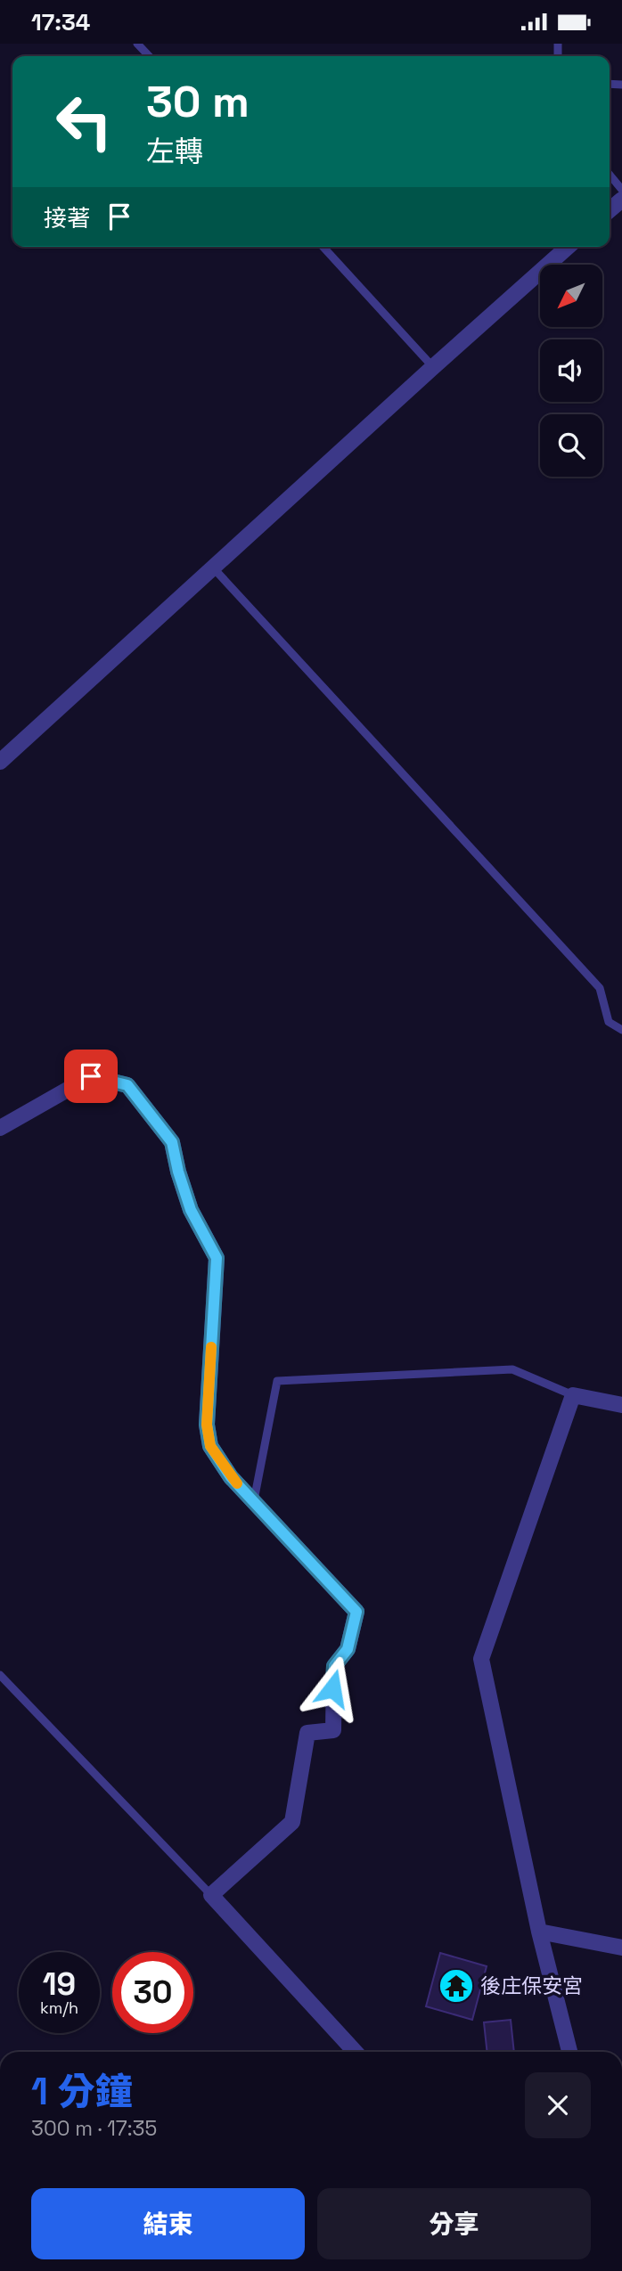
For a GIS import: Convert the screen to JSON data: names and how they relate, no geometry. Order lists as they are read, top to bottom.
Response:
{
  "places": {
    "temple": ["後庄保安宮"]
  },
  "north": "bottom left",
  "page": {
    "status": "17:34",
    "turn": ["30 m", "左轉"],
    "then": "接著",
    "speed": "19 km/h",
    "limit": "30",
    "heading": ["1 分鐘", "300 m · 17:35"],
    "buttons": ["結束", "分享"]
  }
}
